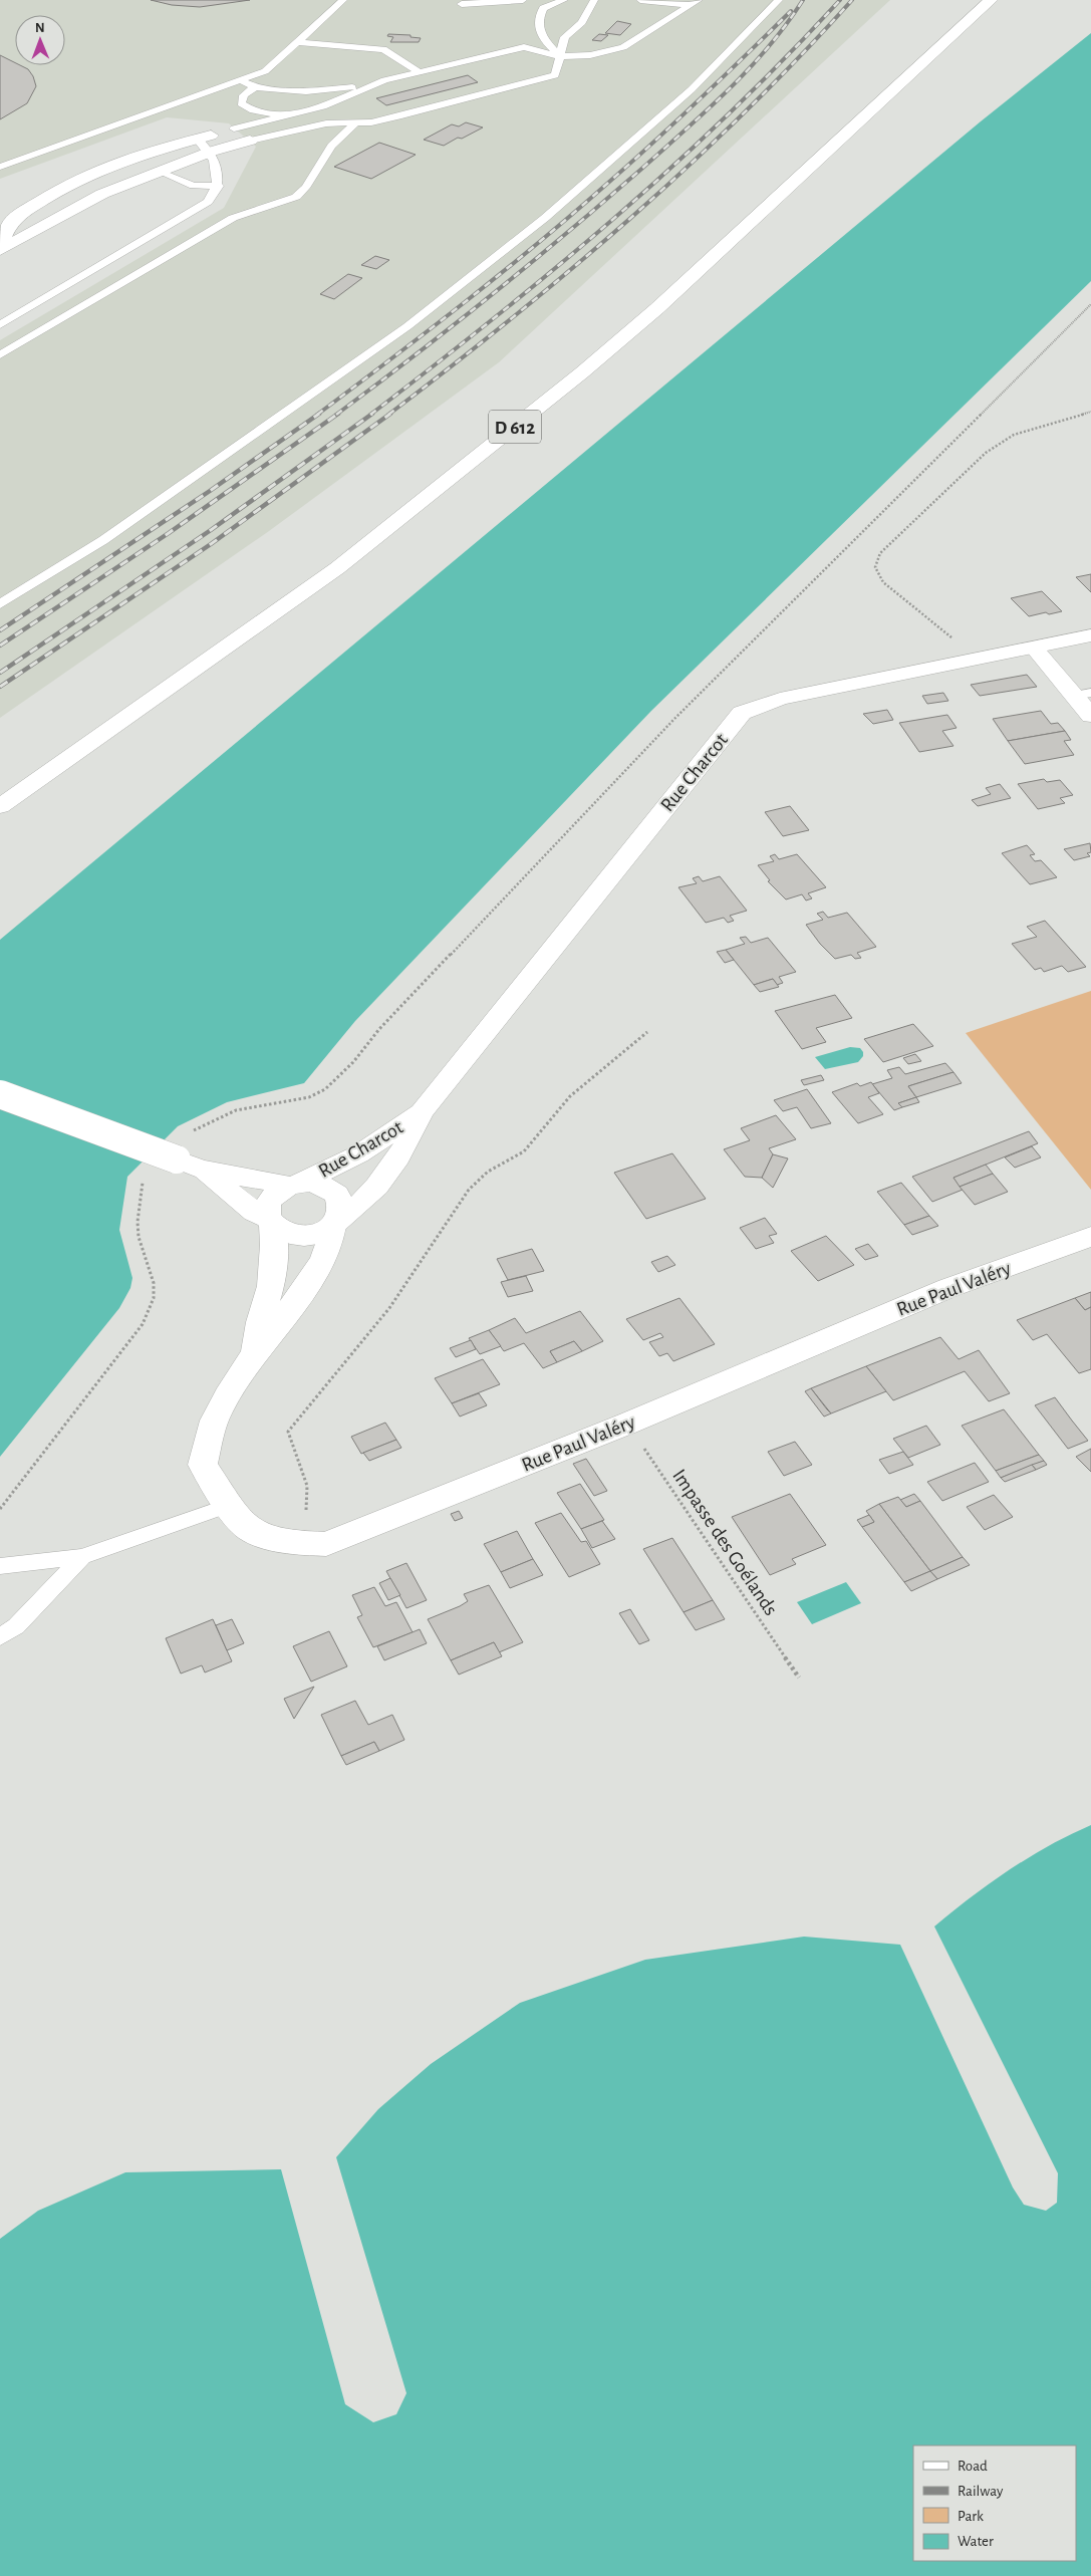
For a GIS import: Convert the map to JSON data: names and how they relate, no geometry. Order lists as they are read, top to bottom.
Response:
{
  "streets": {
    "street": ["D 612", "Rue Charcot", "Rue Paul Valéry"],
    "path": ["Impasse des Goélands"]
  },
  "crossings": [
    ["Rue Charcot", "Rue Paul Valéry"],
    ["Rue Paul Valéry", "Impasse des Goélands"]
  ],
  "legend": [
    "Road",
    "Railway",
    "Park",
    "Water"
  ],
  "north": "top"
}
